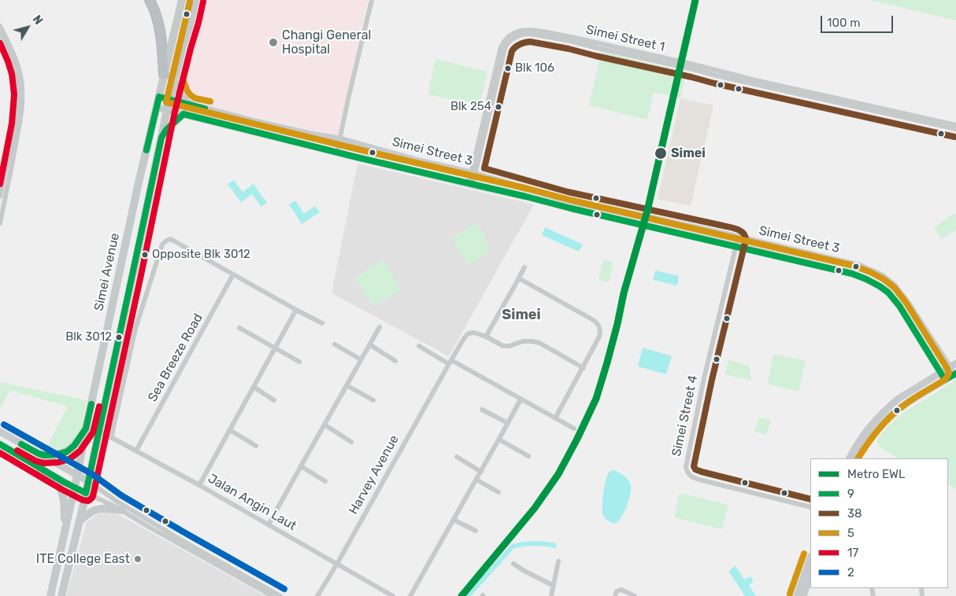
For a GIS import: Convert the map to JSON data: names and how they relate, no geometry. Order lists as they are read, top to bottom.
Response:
{
  "streets": {
    "main road": ["Simei Street 3", "Simei Avenue"],
    "street": [
      "Simei Street 1",
      "Sea Breeze Road",
      "Simei Street 4",
      "Harvey Avenue",
      "Jalan Angin Laut"
    ]
  },
  "crossings": [
    ["Simei Street 1", "Simei Street 3"],
    ["Simei Street 3", "Simei Avenue"],
    ["Simei Street 3", "Simei Street 4"],
    ["Simei Avenue", "Jalan Angin Laut"],
    ["Sea Breeze Road", "Jalan Angin Laut"],
    ["Harvey Avenue", "Jalan Angin Laut"]
  ],
  "districts": ["Simei"],
  "places": [
    "Changi General Hospital",
    "Blk 106",
    "Blk 254",
    "Simei",
    "Opposite Blk 3012",
    "Blk 3012",
    "ITE College East"
  ],
  "lines": [
    "metro line EWL",
    "transit line 5",
    "transit line 17",
    "transit line 38",
    "transit line 9",
    "transit line 2"
  ],
  "legend": [
    "Metro EWL",
    "9",
    "38",
    "5",
    "17",
    "2"
  ],
  "scale_bar": "100 m",
  "north": "top right"
}
